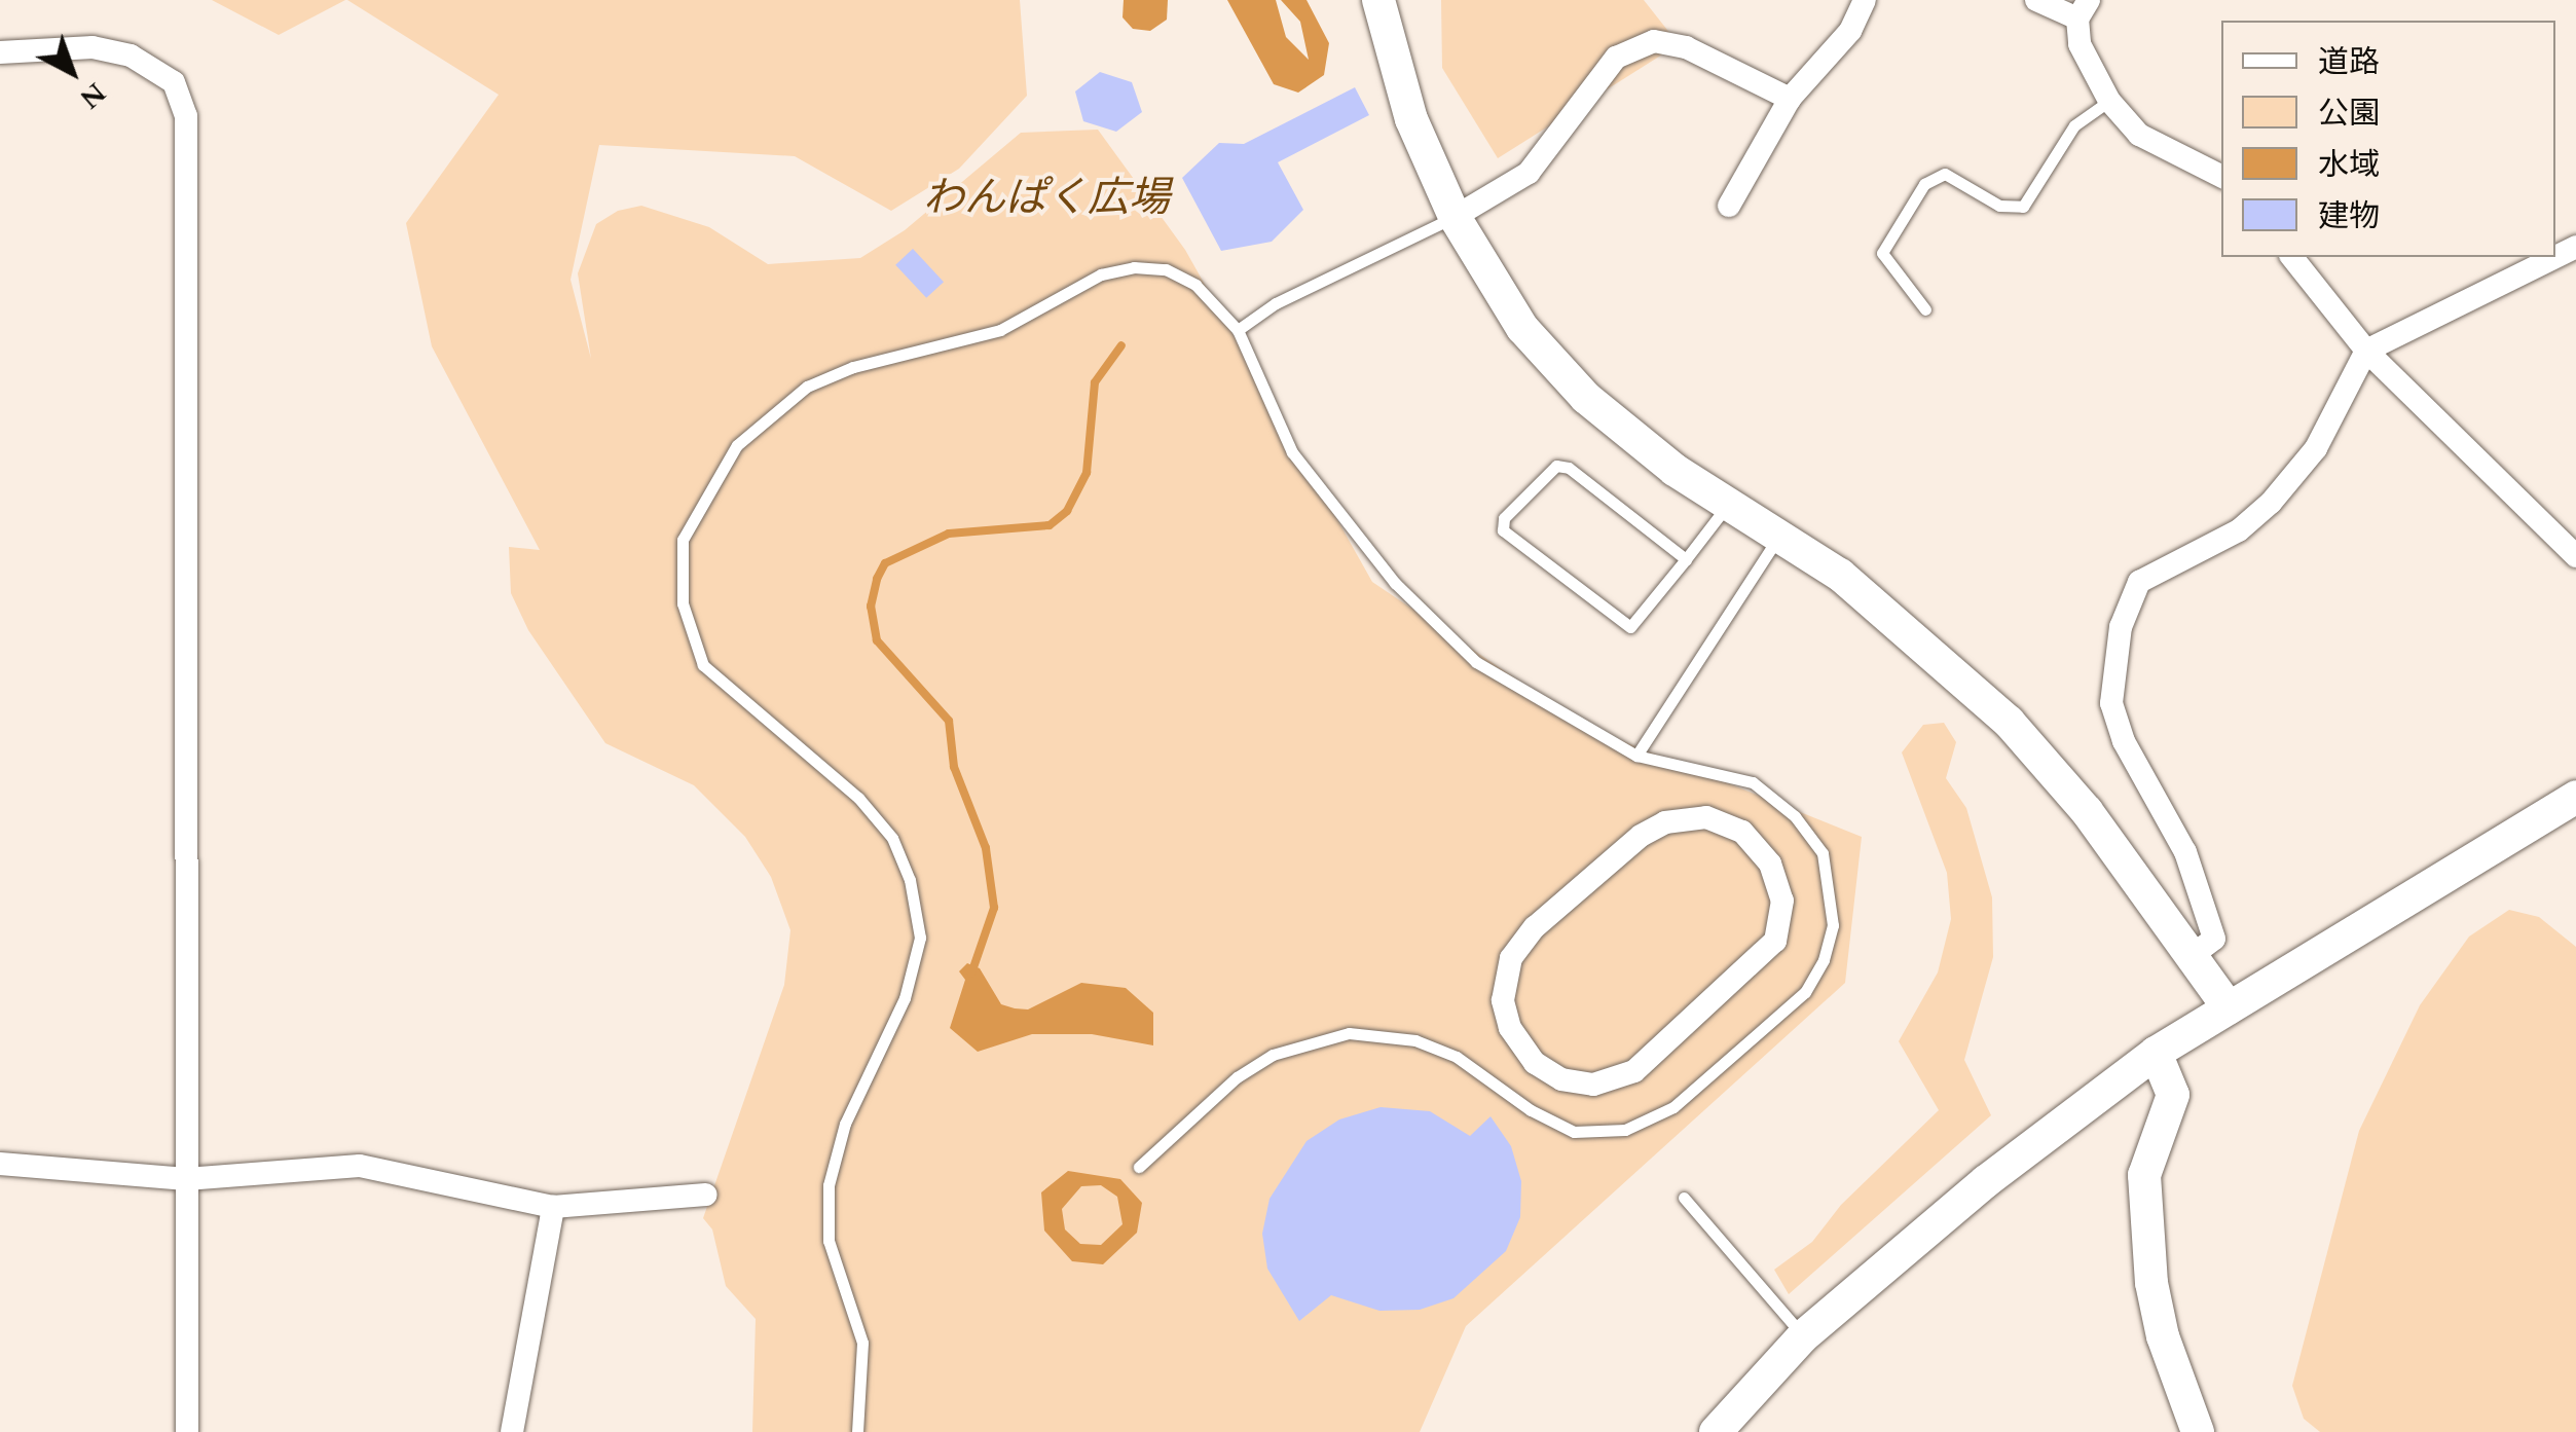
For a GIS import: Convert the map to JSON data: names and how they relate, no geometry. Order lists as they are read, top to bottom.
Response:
{
  "parks": ["わんぱく広場"],
  "legend": [
    "道路",
    "公園",
    "水域",
    "建物"
  ],
  "north": "bottom right"
}
